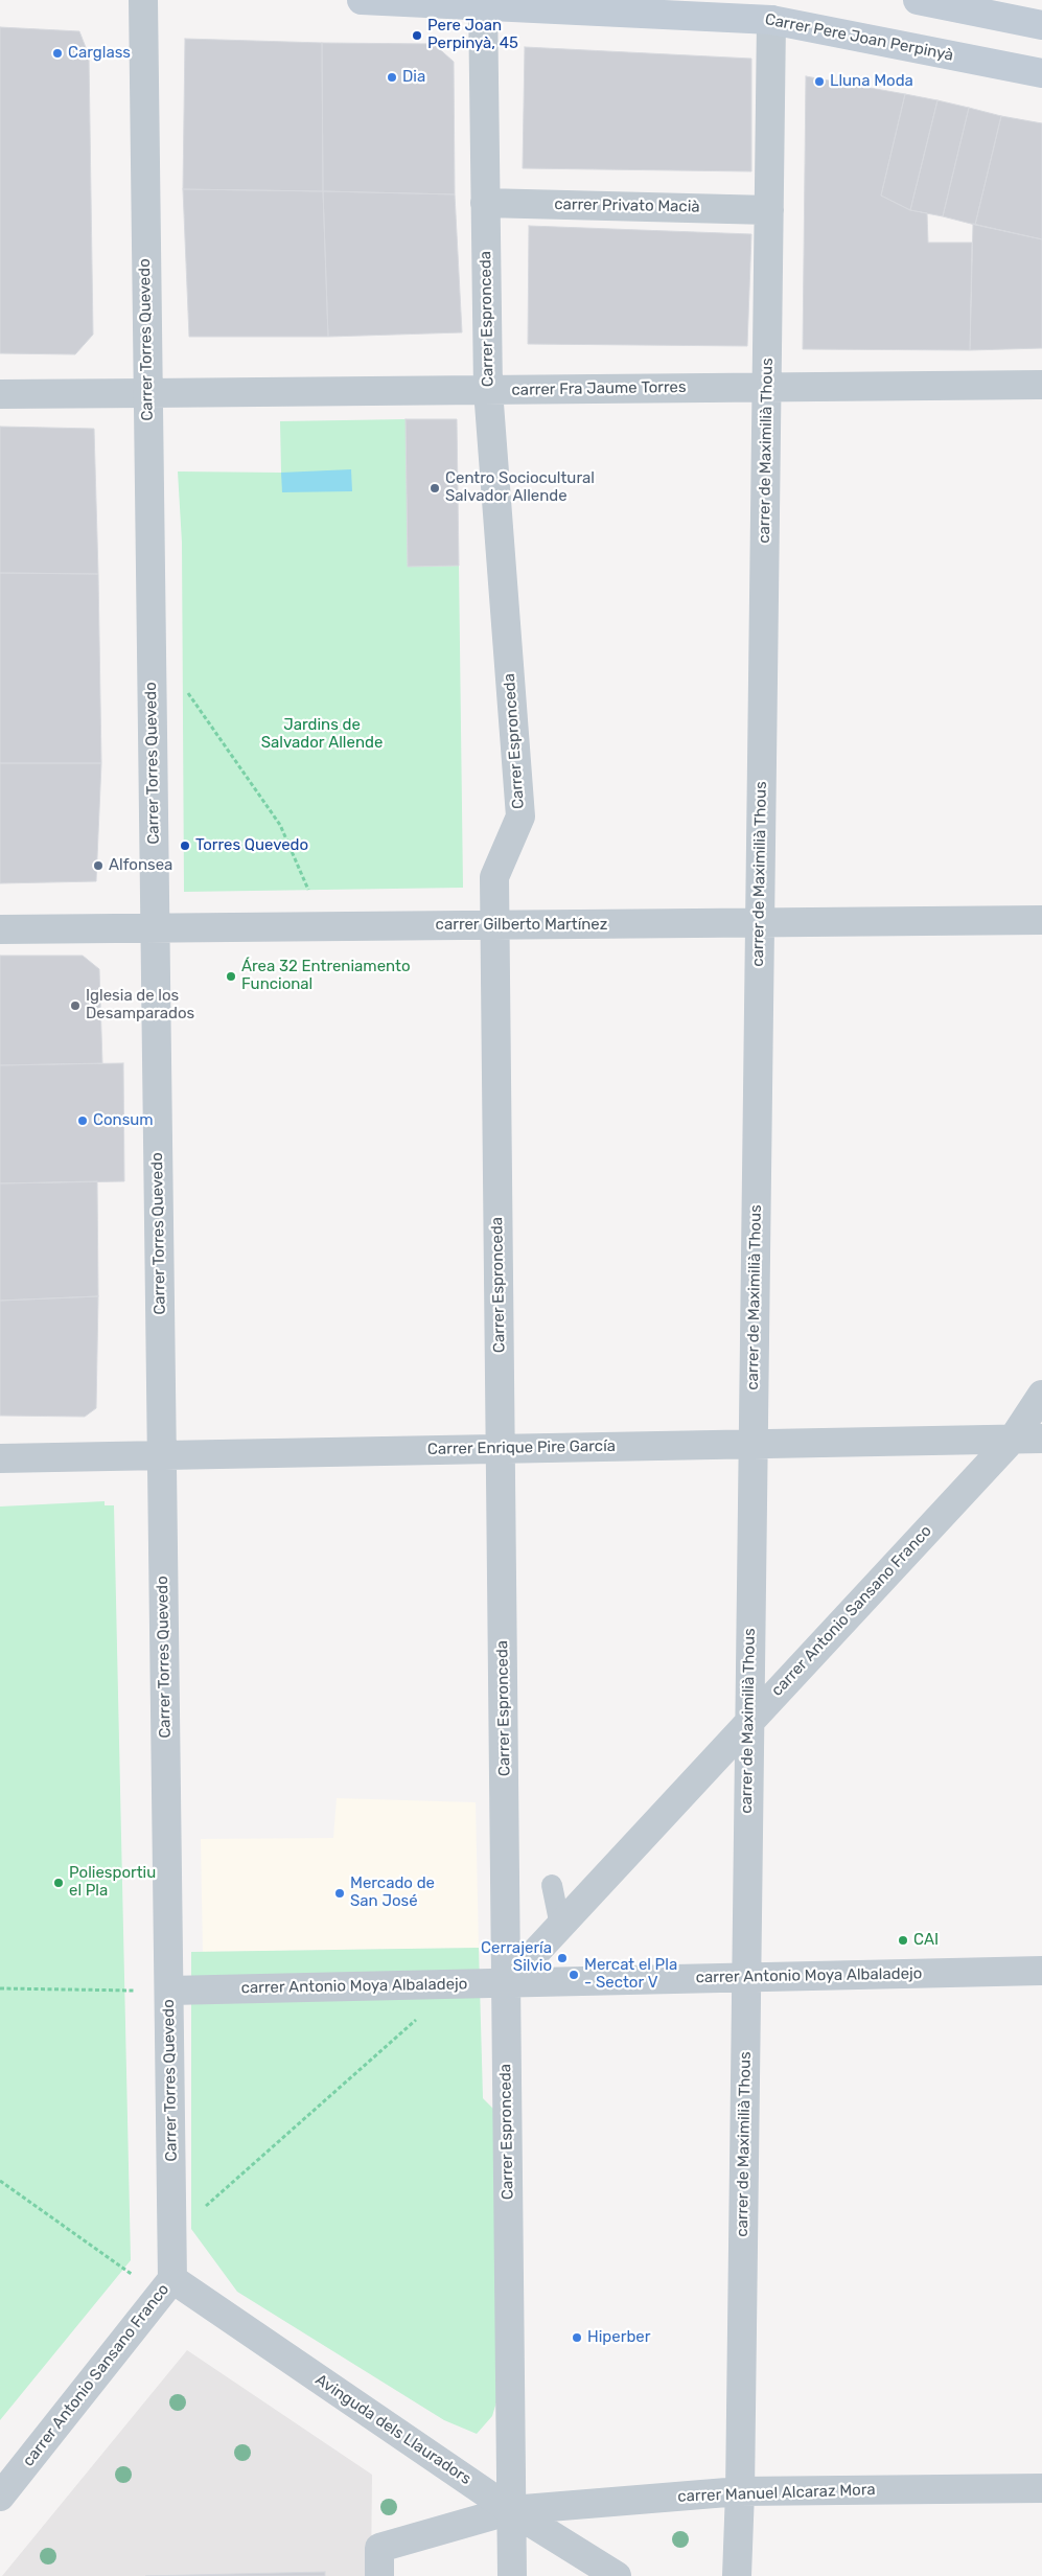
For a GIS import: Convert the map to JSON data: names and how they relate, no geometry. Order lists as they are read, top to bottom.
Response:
{
  "streets": {
    "main road": ["Carrer Pere Joan Perpinyà"],
    "street": [
      "carrer Privato Macià",
      "Carrer Espronceda",
      "Carrer Torres Quevedo",
      "carrer Fra Jaume Torres",
      "carrer de Maximilià Thous",
      "carrer Gilberto Martínez",
      "Carrer Enrique Pire García",
      "carrer Antonio Sansano Franco",
      "carrer Antonio Moya Albaladejo",
      "Avinguda dels Llauradors",
      "carrer Manuel Alcaraz Mora"
    ]
  },
  "crossings": [
    ["Carrer Pere Joan Perpinyà", "Carrer Espronceda"],
    ["Carrer Pere Joan Perpinyà", "carrer de Maximilià Thous"],
    ["carrer Privato Macià", "Carrer Espronceda"],
    ["carrer Privato Macià", "carrer de Maximilià Thous"],
    ["Carrer Espronceda", "carrer Fra Jaume Torres"],
    ["Carrer Espronceda", "carrer Gilberto Martínez"],
    ["Carrer Espronceda", "Carrer Enrique Pire García"],
    ["Carrer Espronceda", "carrer Antonio Sansano Franco"],
    ["Carrer Espronceda", "carrer Antonio Moya Albaladejo"],
    ["Carrer Espronceda", "Avinguda dels Llauradors"],
    ["Carrer Espronceda", "carrer Manuel Alcaraz Mora"],
    ["Carrer Torres Quevedo", "carrer Fra Jaume Torres"],
    ["Carrer Torres Quevedo", "carrer Gilberto Martínez"],
    ["Carrer Torres Quevedo", "Carrer Enrique Pire García"],
    ["Carrer Torres Quevedo", "carrer Antonio Sansano Franco"],
    ["Carrer Torres Quevedo", "carrer Antonio Moya Albaladejo"],
    ["Carrer Torres Quevedo", "Avinguda dels Llauradors"],
    ["carrer Fra Jaume Torres", "carrer de Maximilià Thous"],
    ["carrer de Maximilià Thous", "carrer Gilberto Martínez"],
    ["carrer de Maximilià Thous", "Carrer Enrique Pire García"],
    ["carrer de Maximilià Thous", "carrer Antonio Sansano Franco"],
    ["carrer de Maximilià Thous", "carrer Antonio Moya Albaladejo"],
    ["carrer de Maximilià Thous", "carrer Manuel Alcaraz Mora"],
    ["Carrer Enrique Pire García", "carrer Antonio Sansano Franco"],
    ["carrer Antonio Sansano Franco", "carrer Antonio Moya Albaladejo"],
    ["carrer Antonio Sansano Franco", "Avinguda dels Llauradors"],
    ["Avinguda dels Llauradors", "carrer Manuel Alcaraz Mora"]
  ],
  "parks": ["Jardins de Salvador Allende"],
  "places": [
    "Pere Joan Perpinyà, 45",
    "Carglass",
    "Dia",
    "Lluna Moda",
    "Centro Sociocultural Salvador Allende",
    "Torres Quevedo",
    "Alfonsea",
    "Área 32 Entreniamento Funcional",
    "Iglesia de los Desamparados",
    "Consum",
    "Poliesportiu el Pla",
    "Mercado de San José",
    "CAI",
    "Cerrajería Silvio",
    "Mercat el Pla - Sector V",
    "Hiperber"
  ]
}
